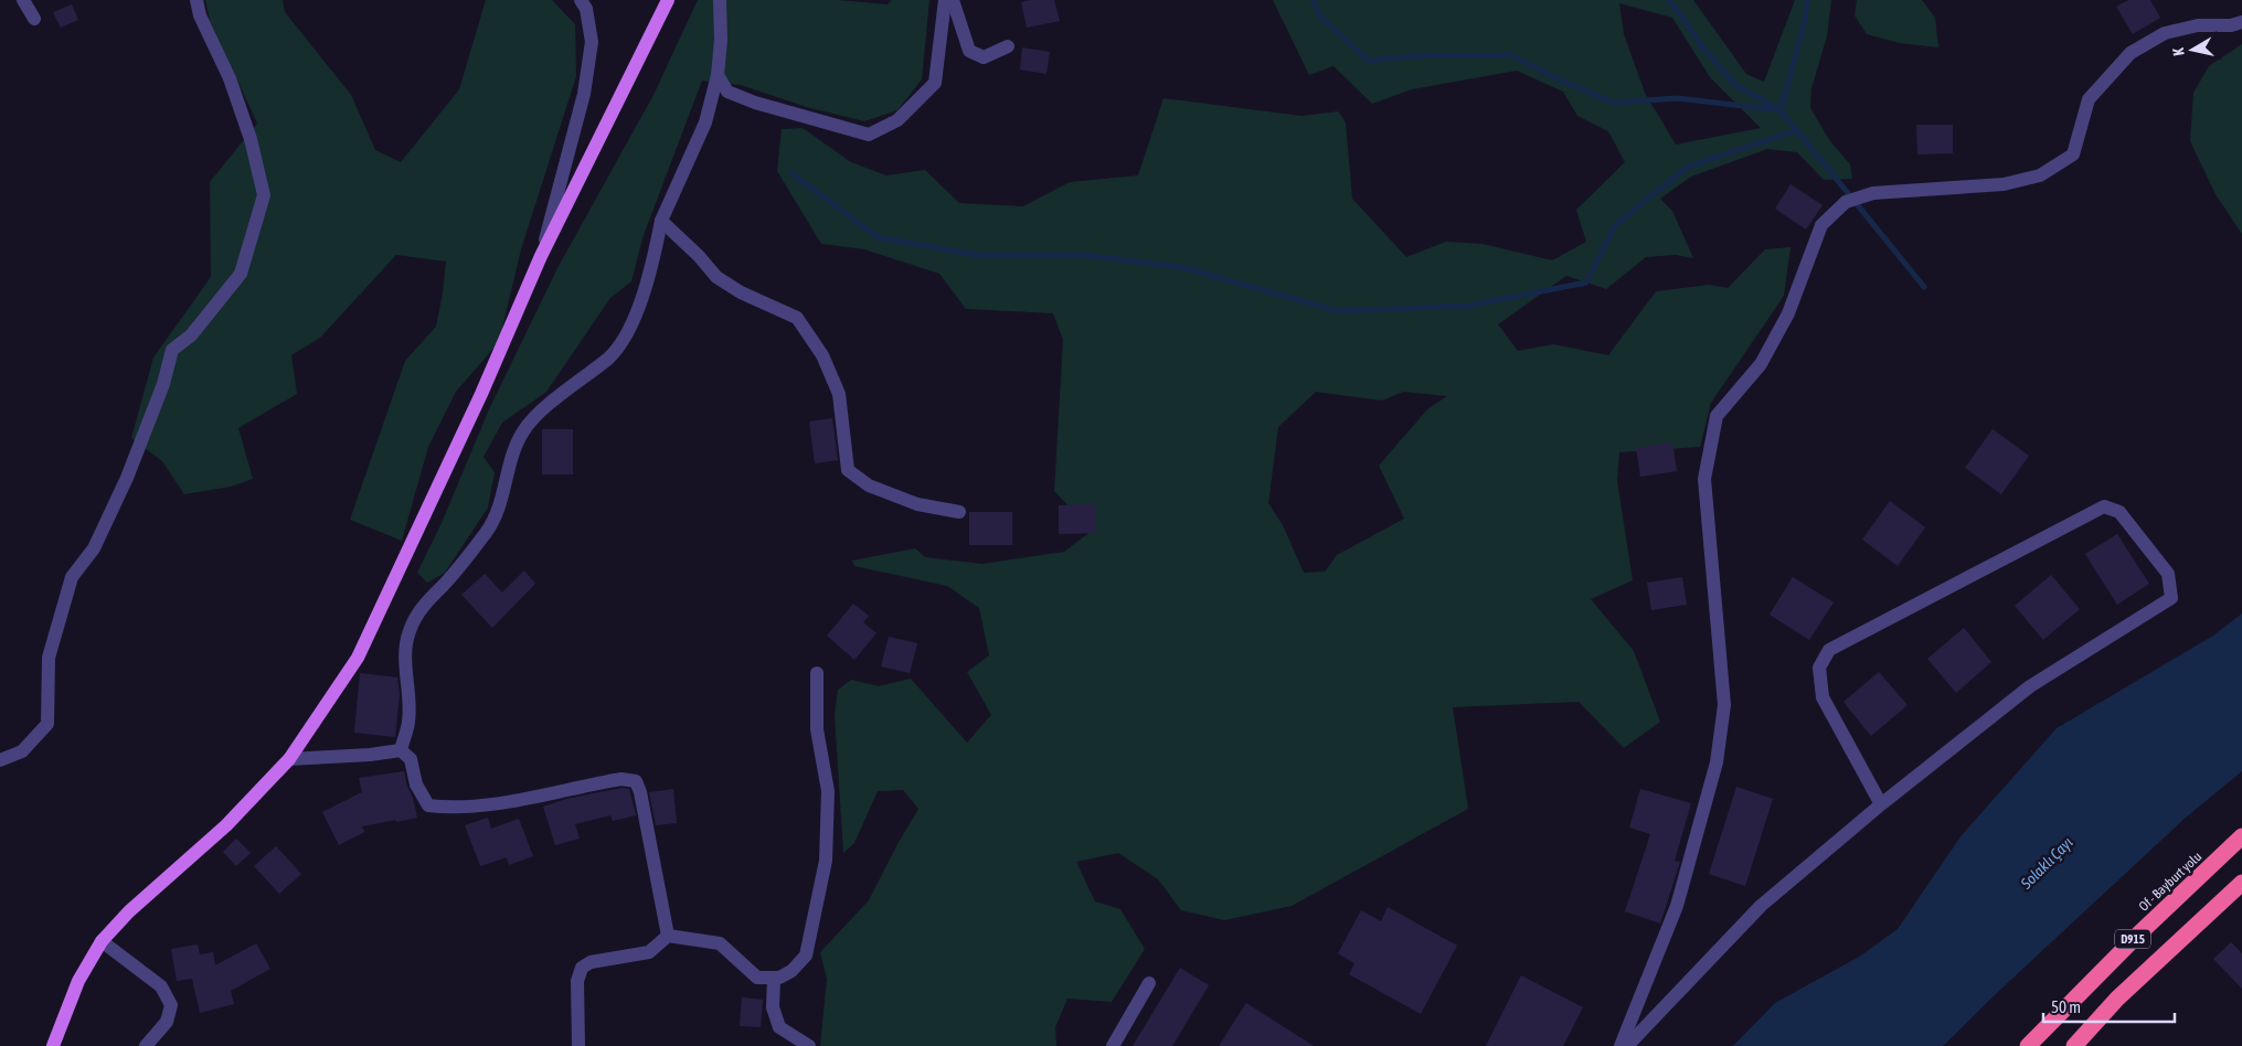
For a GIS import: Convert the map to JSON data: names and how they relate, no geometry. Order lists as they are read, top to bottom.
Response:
{
  "streets": {
    "highway": ["Of - Bayburt yolu", "D915"]
  },
  "water": ["Solaklı Çayı"],
  "scale_bar": "50 m",
  "north": "left"
}
